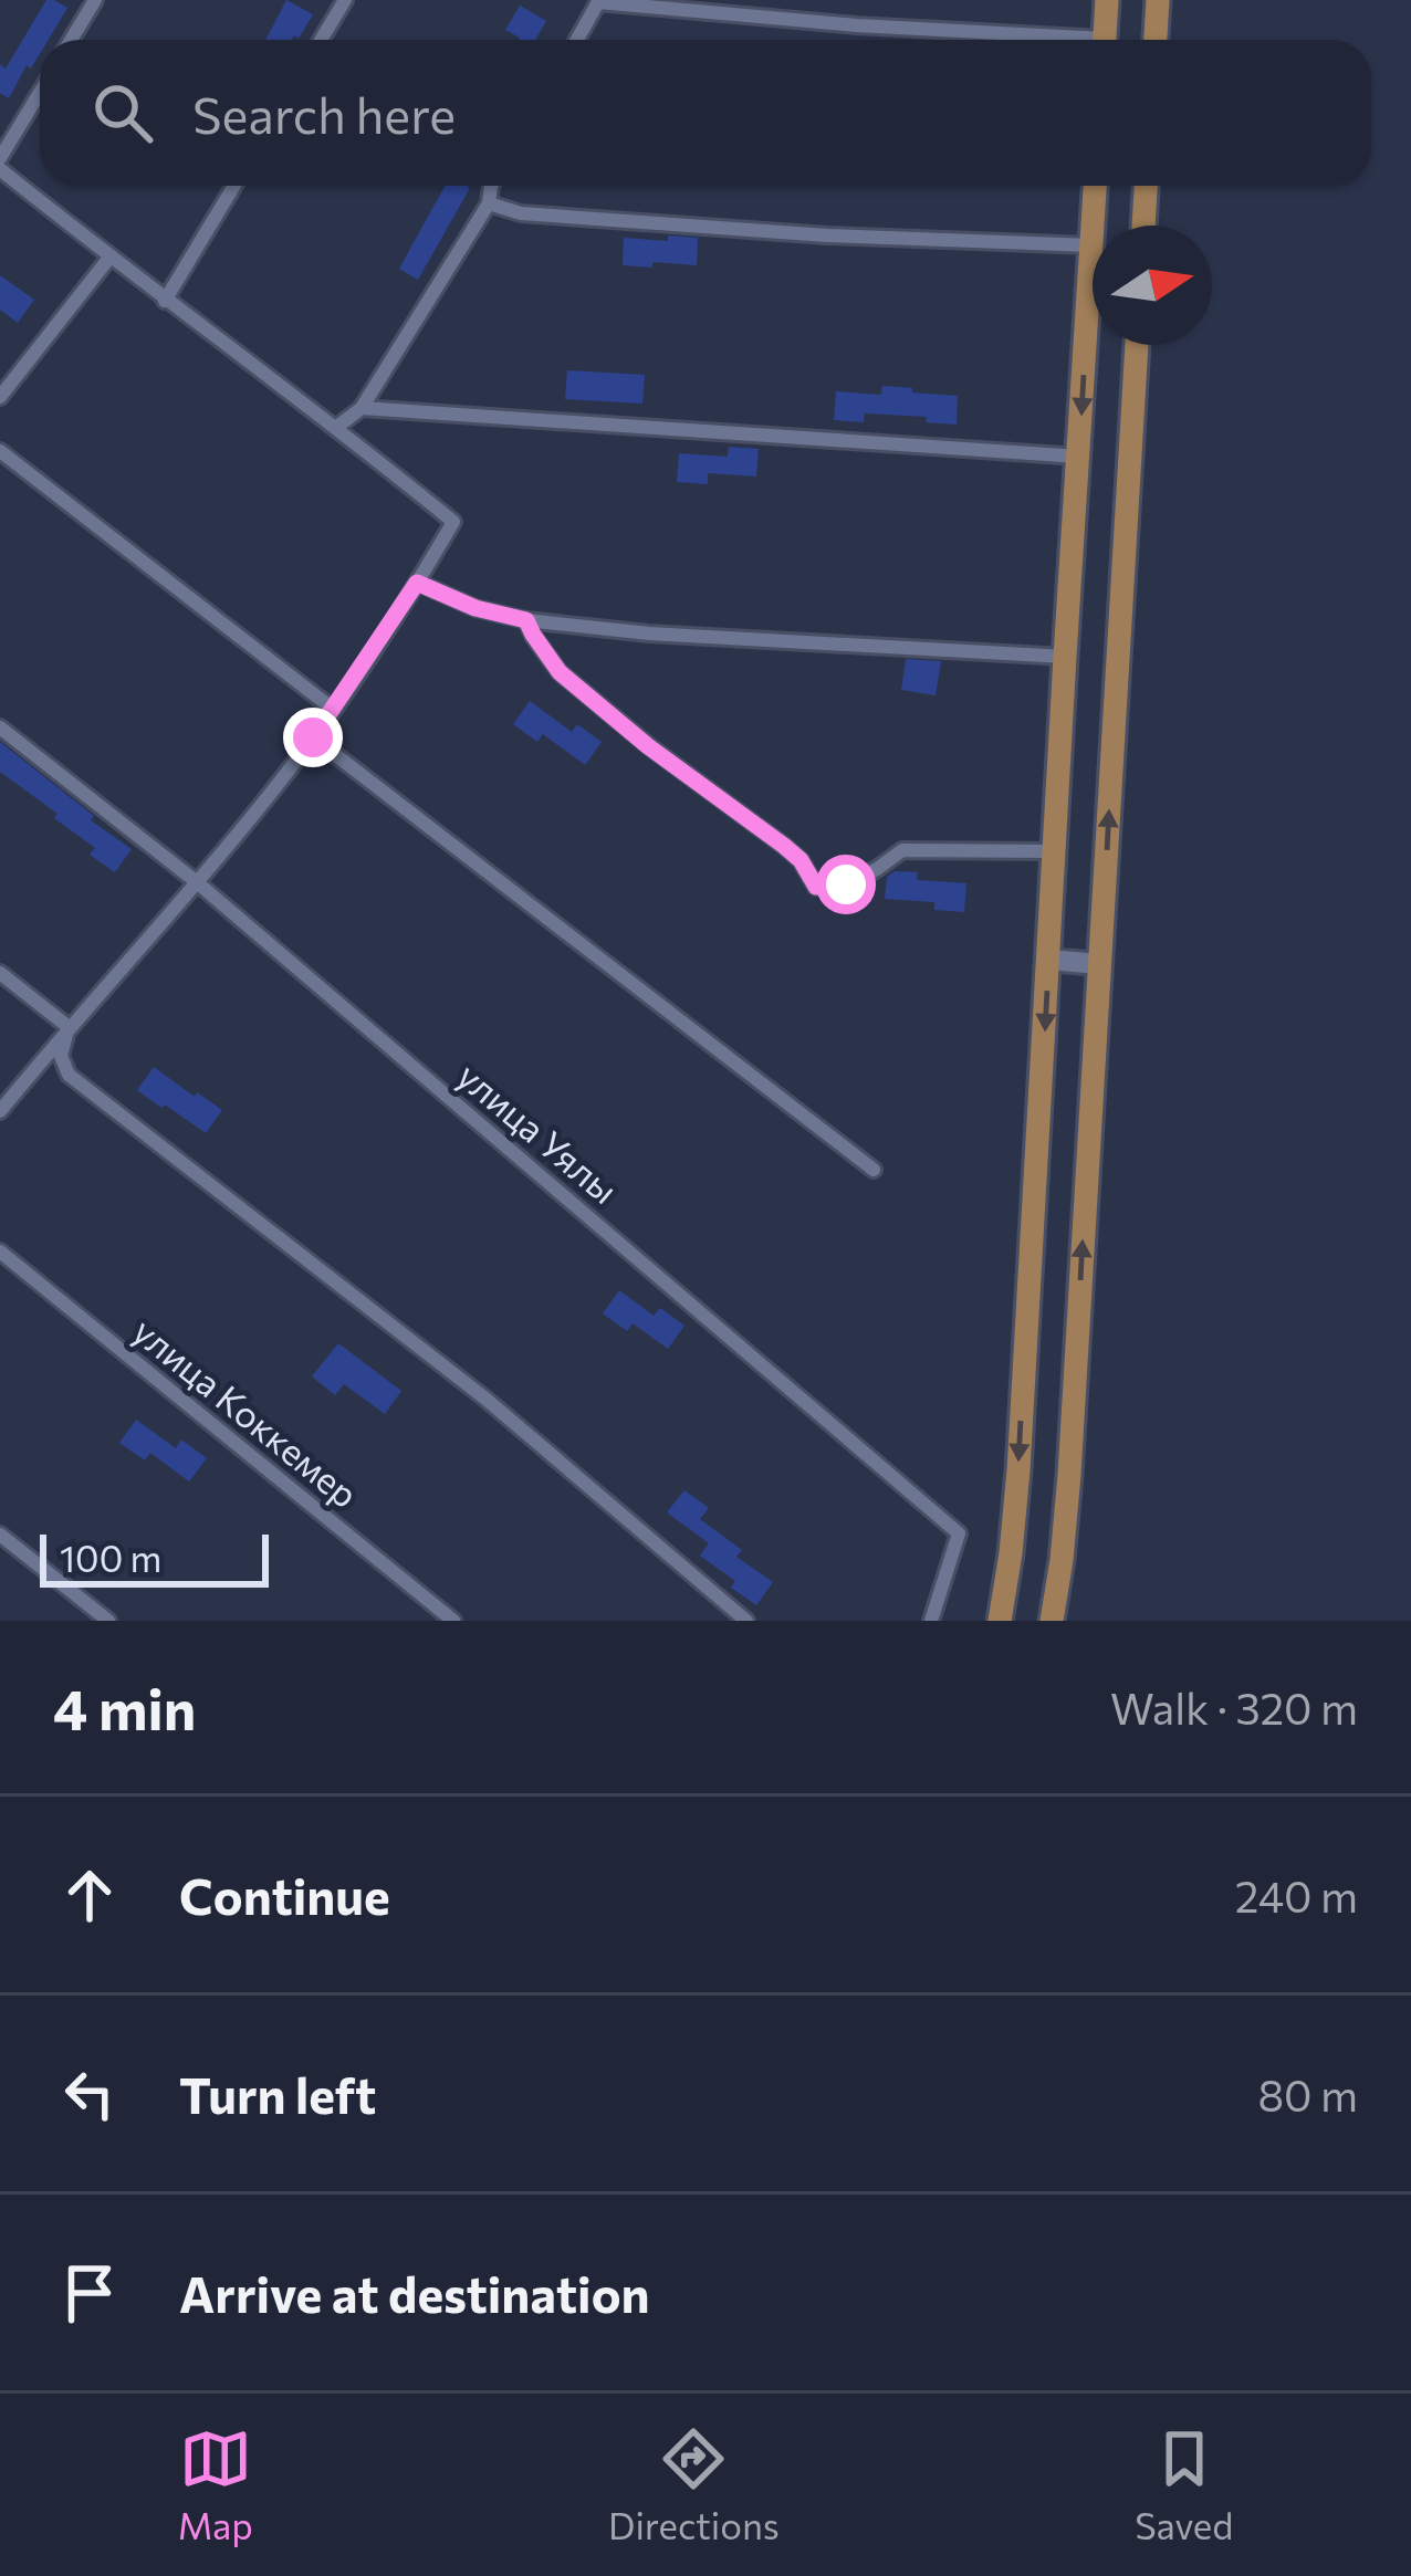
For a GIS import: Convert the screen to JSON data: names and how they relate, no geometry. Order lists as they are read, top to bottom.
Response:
{
  "streets": {
    "street": ["улица Уялы", "улица Коккемер"]
  },
  "scale_bar": "100 m",
  "north": "right",
  "page": {
    "search": "Search here",
    "scale": "100 m",
    "heading": ["4 min", "Walk · 320 m"],
    "list": [
      ["Continue", "240 m"],
      ["Turn left", "80 m"],
      "Arrive at destination"
    ],
    "nav": ["Map", "Directions", "Saved"]
  }
}
